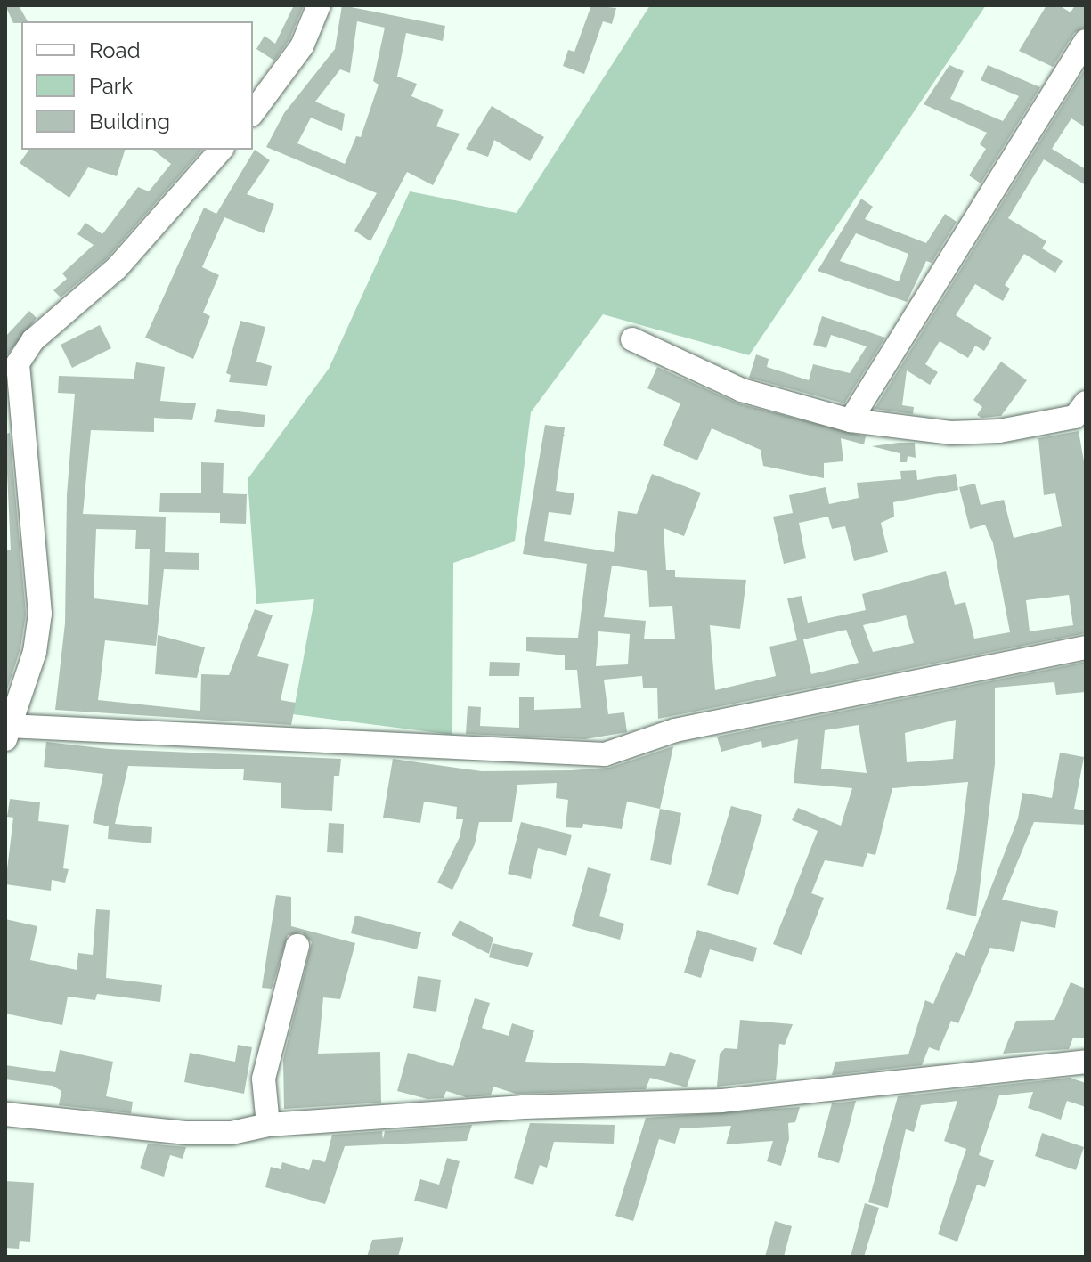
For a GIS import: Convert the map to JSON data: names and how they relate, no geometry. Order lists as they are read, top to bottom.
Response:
{
  "legend": ["Road", "Park", "Building"]
}
